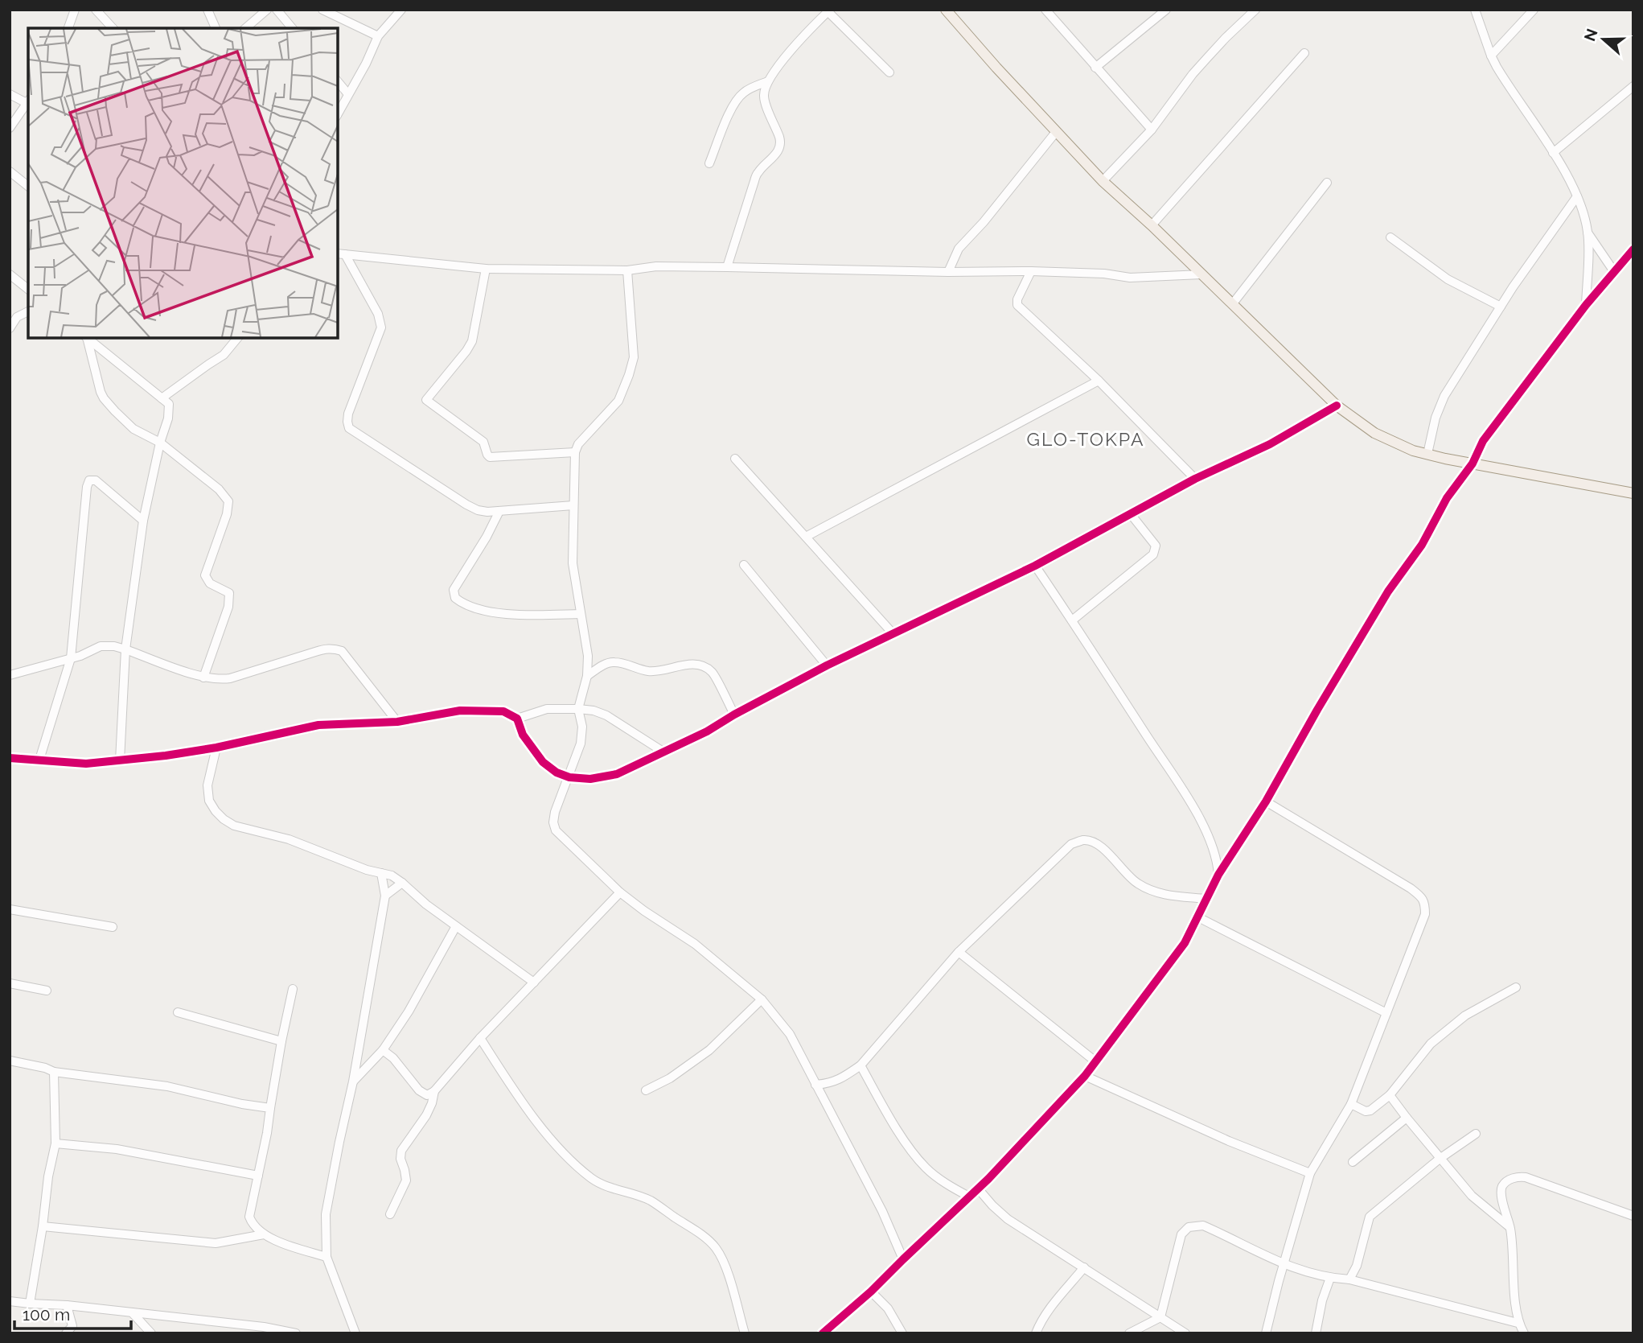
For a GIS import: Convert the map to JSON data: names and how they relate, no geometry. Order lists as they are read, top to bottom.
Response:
{
  "districts": ["GLO-TOKPA"],
  "scale_bar": "100 m",
  "north": "left"
}
